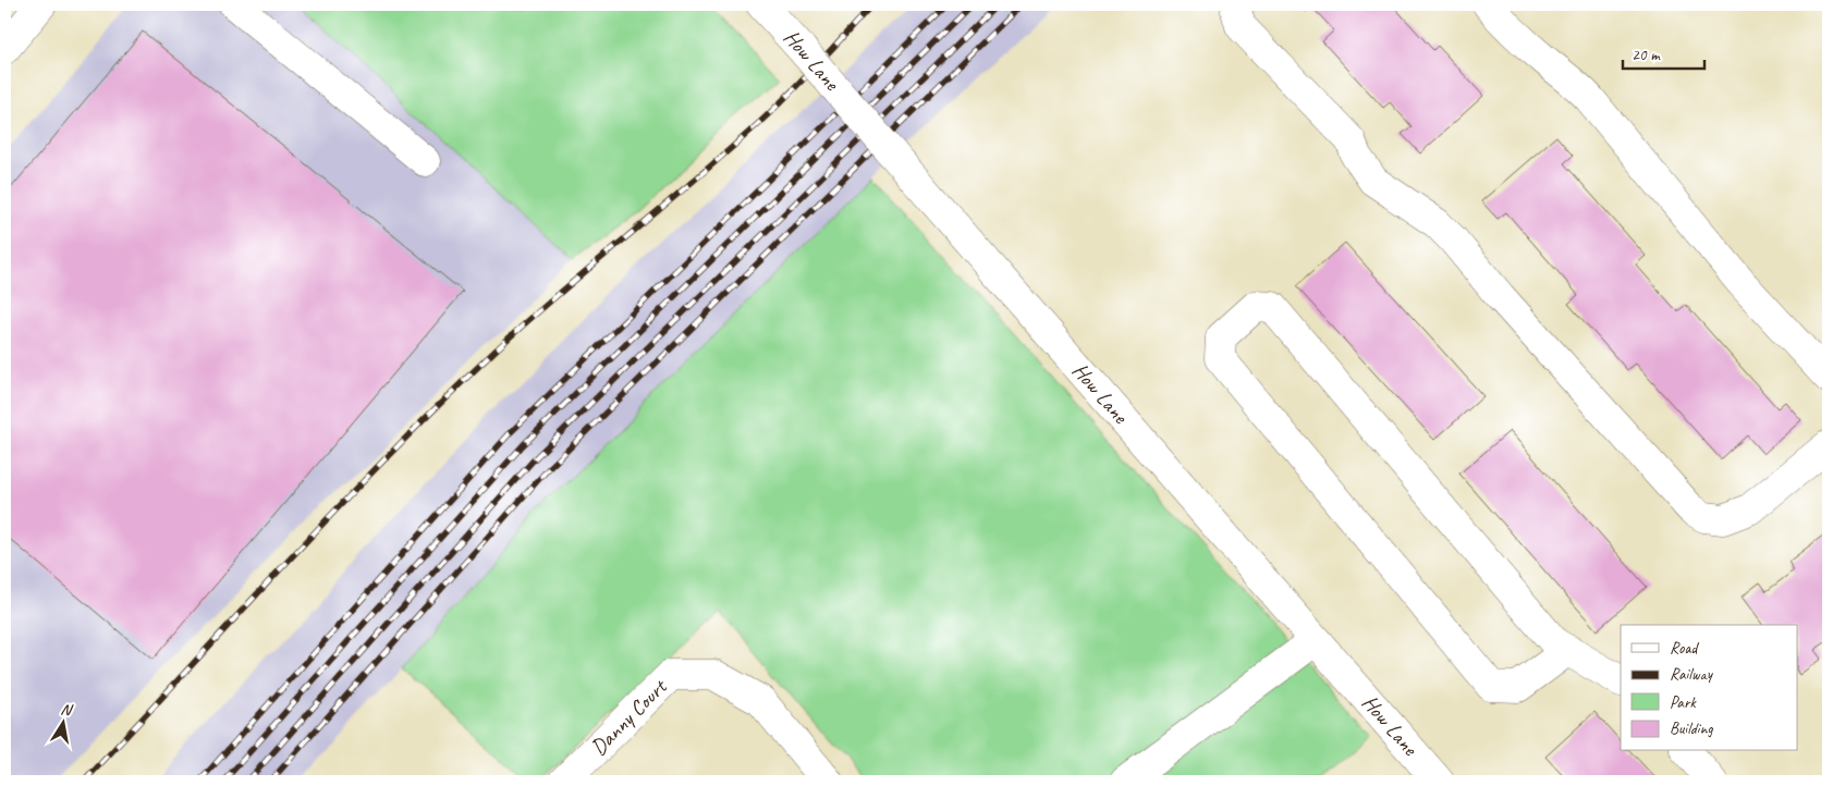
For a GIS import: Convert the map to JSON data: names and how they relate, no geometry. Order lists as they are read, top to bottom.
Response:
{
  "streets": {
    "street": ["How Lane", "Danny Court"]
  },
  "legend": [
    "Road",
    "Railway",
    "Park",
    "Building"
  ],
  "scale_bar": "20 m",
  "north": "top"
}
